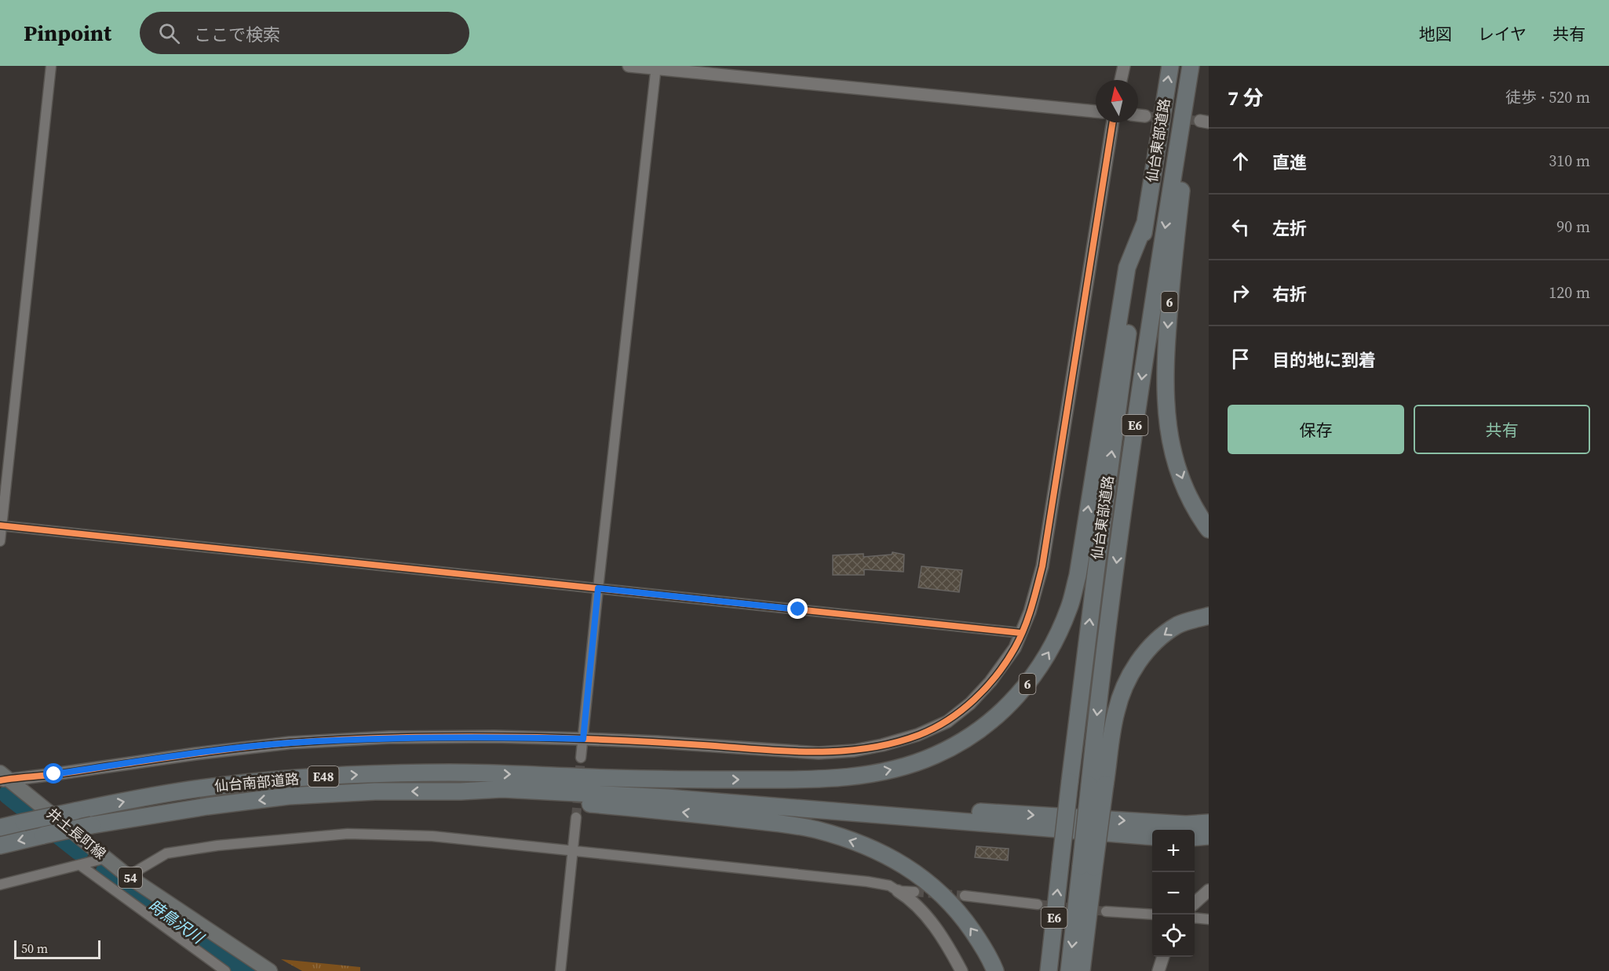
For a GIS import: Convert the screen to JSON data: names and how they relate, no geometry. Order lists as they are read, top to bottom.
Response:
{
  "streets": {
    "highway": [
      "仙台東部道路",
      "6",
      "E6",
      "E48",
      "仙台南部道路"
    ],
    "main road": ["井土長町線", "54"]
  },
  "crossings": [
    ["仙台東部道路", "6"],
    ["6", "仙台南部道路"]
  ],
  "water": ["時鳥沢川"],
  "scale_bar": "50 m",
  "north": "top",
  "page": {
    "header": "Pinpoint",
    "search": "ここで検索",
    "nav": ["地図", "レイヤ", "共有"],
    "heading": ["7 分", "徒歩 · 520 m"],
    "list": [
      ["直進", "310 m"],
      ["左折", "90 m"],
      ["右折", "120 m"],
      "目的地に到着"
    ],
    "buttons": ["保存", "共有"],
    "map_buttons": ["+", "−"],
    "scale": "50 m"
  }
}
